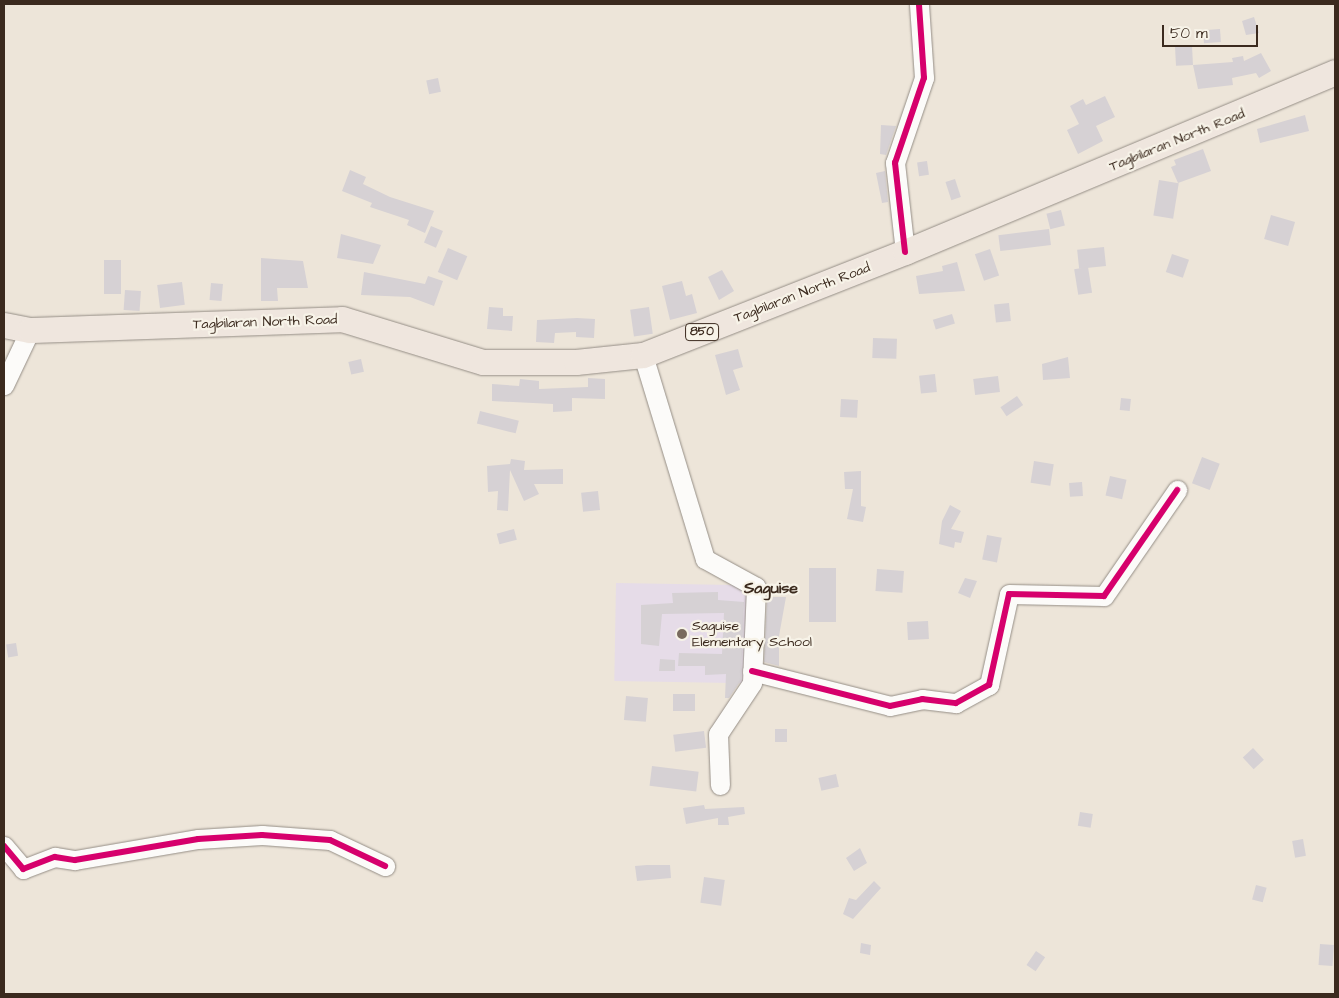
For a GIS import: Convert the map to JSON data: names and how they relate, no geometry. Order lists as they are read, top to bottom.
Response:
{
  "streets": {
    "main road": ["Tagbilaran North Road", "850"]
  },
  "districts": ["Saguise"],
  "places": ["Saguise Elementary School"],
  "scale_bar": "50 m"
}
